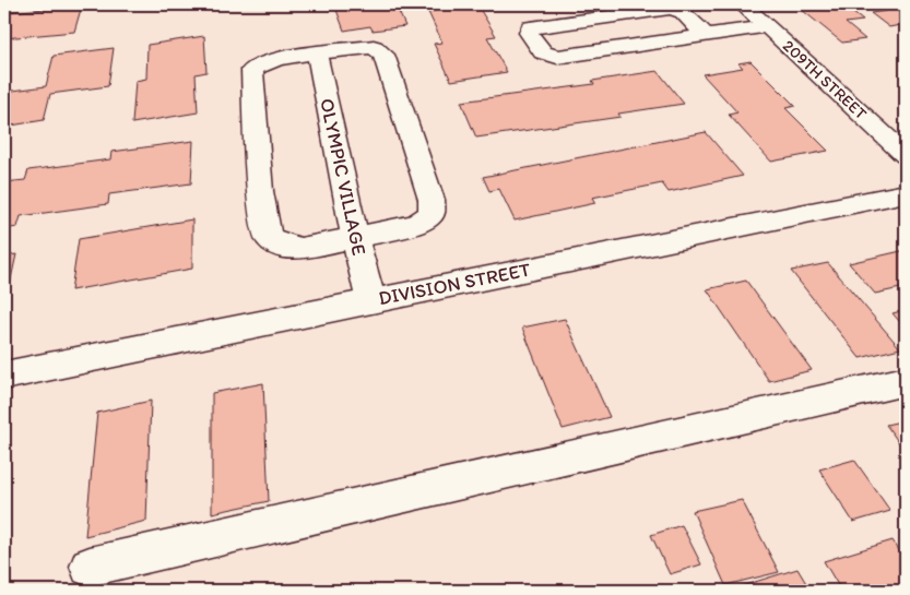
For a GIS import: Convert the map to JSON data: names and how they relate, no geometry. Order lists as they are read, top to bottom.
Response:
{
  "streets": {
    "street": ["209TH STREET", "OLYMPIC VILLAGE", "DIVISION STREET"]
  },
  "crossings": [
    ["OLYMPIC VILLAGE", "DIVISION STREET"]
  ]
}
